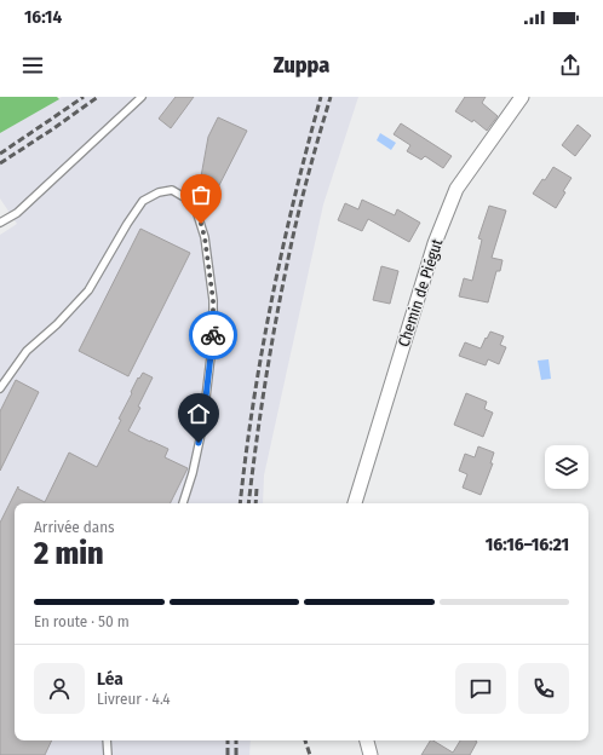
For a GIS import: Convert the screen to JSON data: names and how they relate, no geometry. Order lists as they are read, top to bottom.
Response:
{
  "streets": {
    "street": ["Chemin de Piégut"]
  },
  "page": {
    "status": "16:14",
    "header": "Zuppa",
    "heading": ["2 min", "Arrivée dans", "16:16–16:21"],
    "panel": ["Léa", "Livreur · 4.4"],
    "bar": "En route · 50 m"
  }
}
